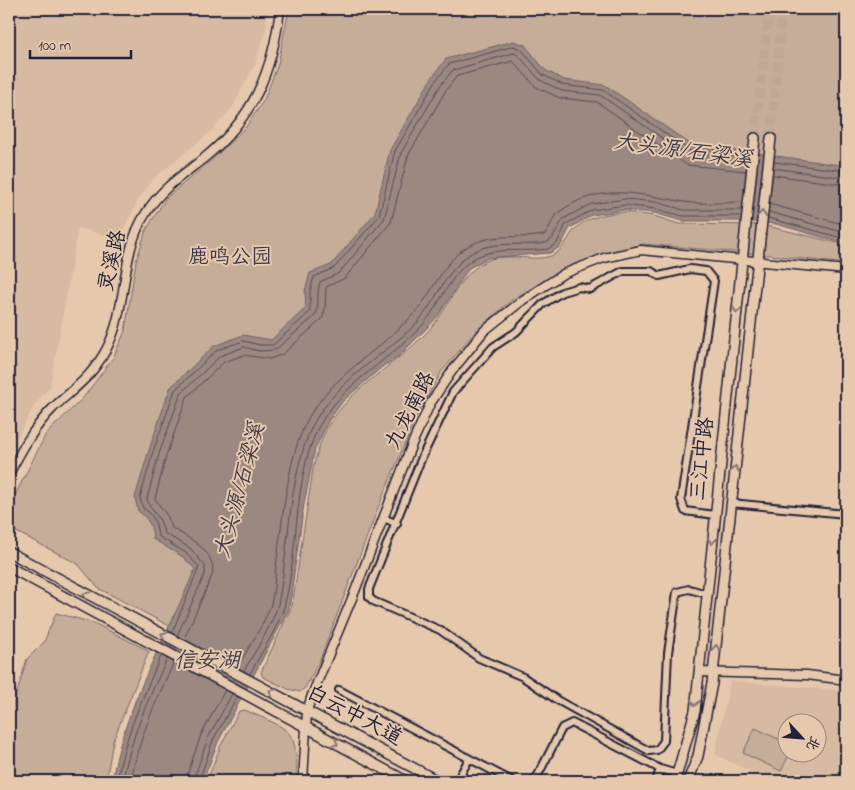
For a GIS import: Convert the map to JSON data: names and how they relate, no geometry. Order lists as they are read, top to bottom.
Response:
{
  "streets": {
    "main road": ["三江中路", "白云中大道"],
    "street": ["灵溪路", "九龙南路"]
  },
  "crossings": [
    ["九龙南路", "三江中路"],
    ["九龙南路", "白云中大道"]
  ],
  "water": ["大头源/石梁溪", "信安湖"],
  "parks": ["鹿鸣公园"],
  "scale_bar": "100 m",
  "north": "bottom right"
}
